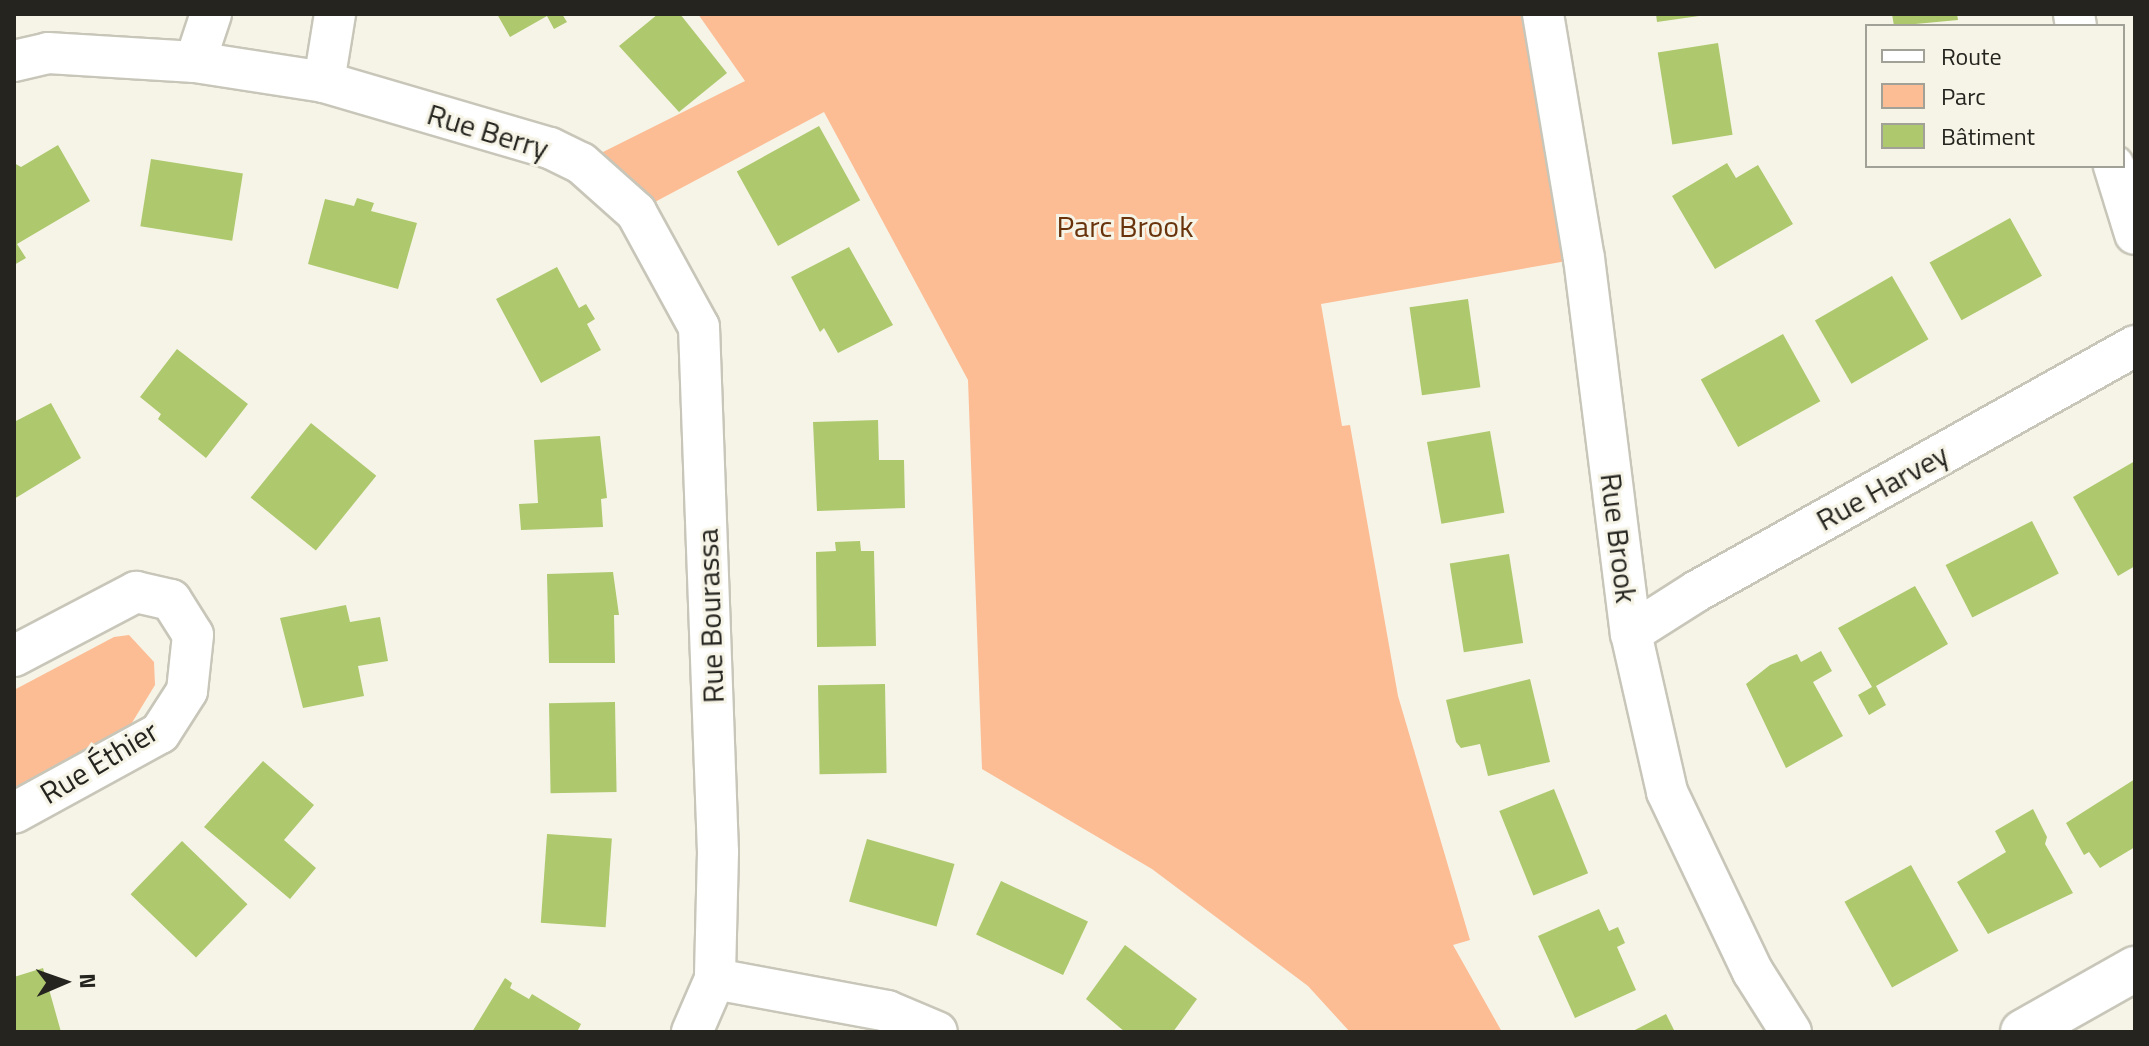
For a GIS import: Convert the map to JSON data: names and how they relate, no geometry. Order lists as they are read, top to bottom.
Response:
{
  "streets": {
    "street": [
      "Rue Berry",
      "Rue Harvey",
      "Rue Brook",
      "Rue Bourassa",
      "Rue Éthier"
    ]
  },
  "crossings": [
    ["Rue Berry", "Rue Bourassa"],
    ["Rue Harvey", "Rue Brook"]
  ],
  "parks": ["Parc Brook"],
  "legend": ["Route", "Parc", "Bâtiment"],
  "north": "right"
}
